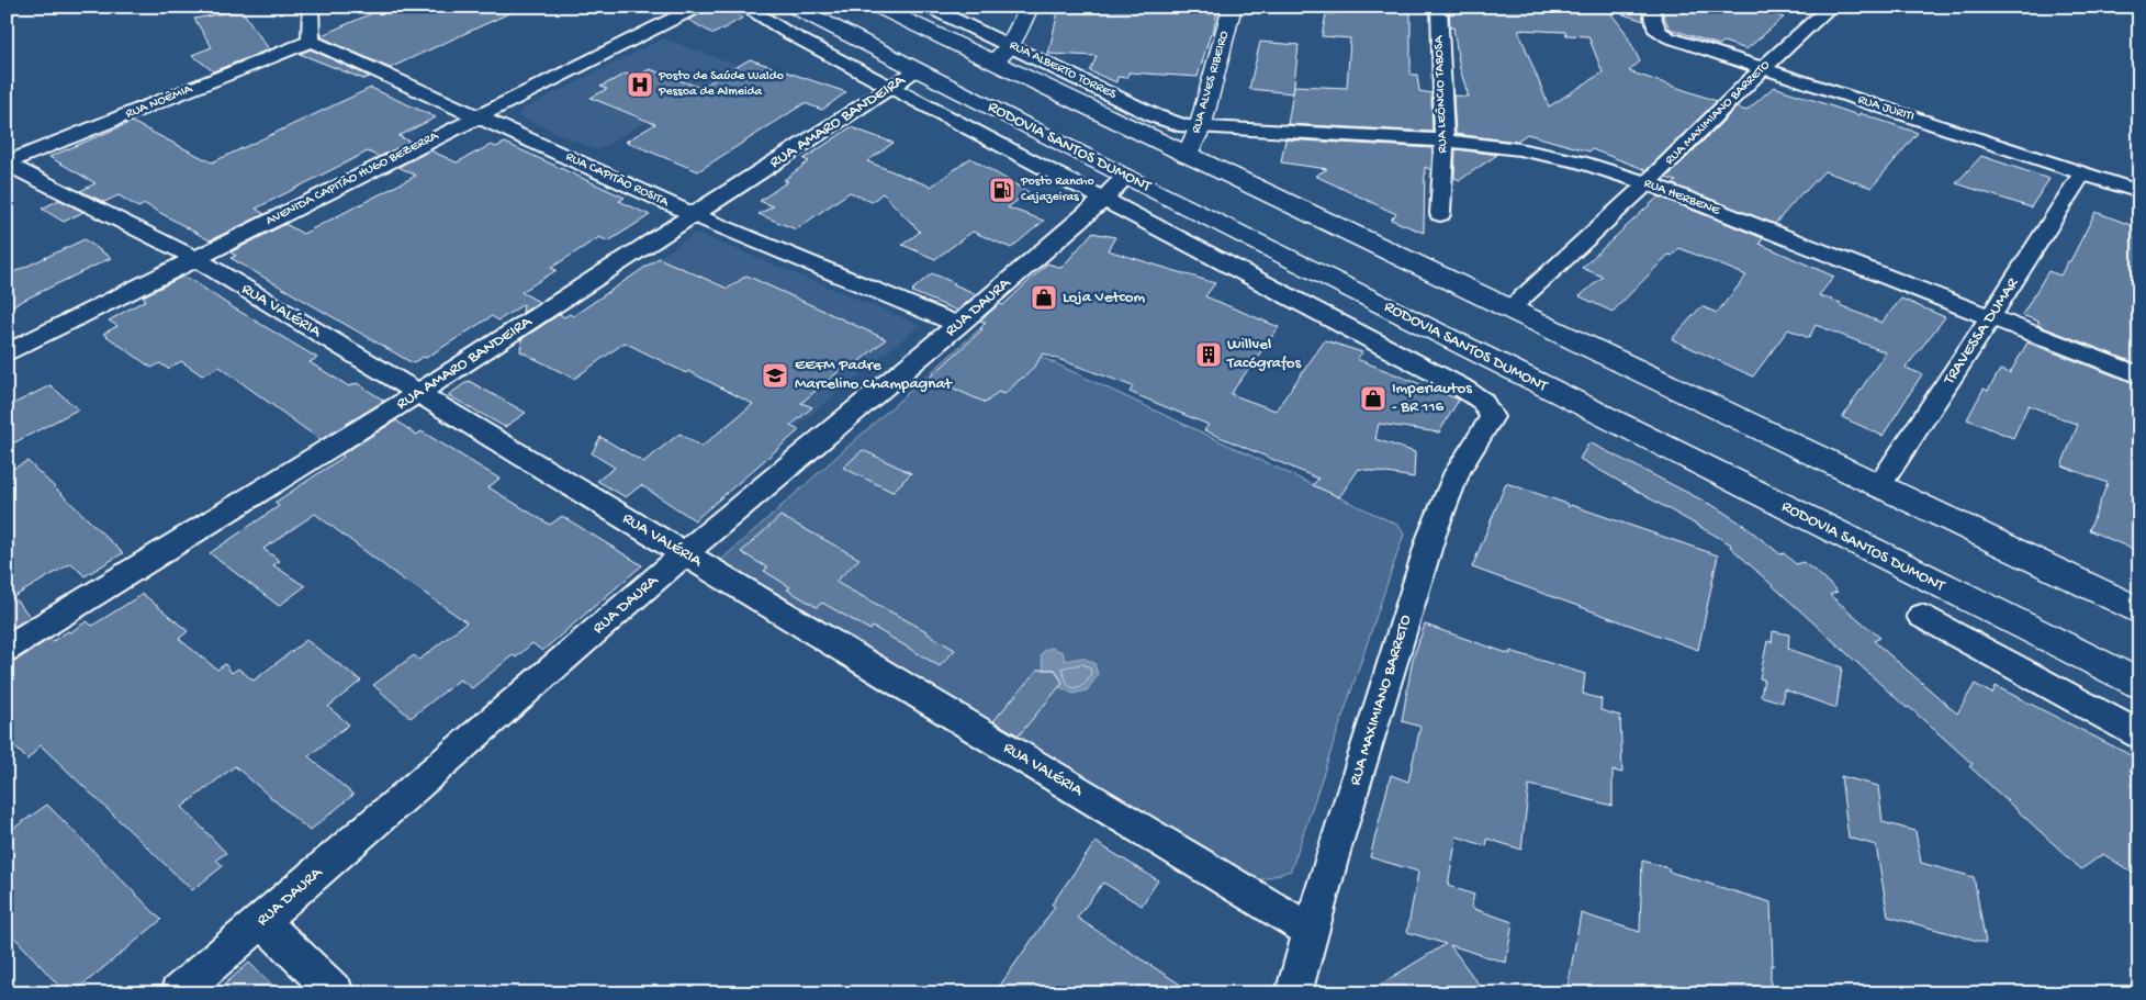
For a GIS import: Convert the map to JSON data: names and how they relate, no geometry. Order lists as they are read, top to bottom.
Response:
{
  "streets": {
    "main road": ["RUA ALVES RIBEIRO", "RODOVIA SANTOS DUMONT"],
    "street": [
      "RUA ALBERTO TORRES",
      "RUA LEÔNCIO TABOSA",
      "RUA NOÊMIA",
      "RUA JURITI",
      "RUA MAXIMIANO BARRETO",
      "RUA AMARO BANDEIRA",
      "AVENIDA CAPITÃO HUGO BEZERRA",
      "RUA CAPITÃO ROSITA",
      "RUA HERBENE",
      "RUA DAURA",
      "RUA VALÉRIA",
      "TRAVESSA DUMAR"
    ]
  },
  "crossings": [
    ["RUA ALBERTO TORRES", "RUA ALVES RIBEIRO"],
    ["RUA ALBERTO TORRES", "RUA HERBENE"],
    ["RUA ALVES RIBEIRO", "RUA HERBENE"],
    ["RUA LEÔNCIO TABOSA", "RUA HERBENE"],
    ["RUA NOÊMIA", "RUA CAPITÃO ROSITA"],
    ["RUA NOÊMIA", "RUA VALÉRIA"],
    ["RUA JURITI", "RUA MAXIMIANO BARRETO"],
    ["RUA JURITI", "TRAVESSA DUMAR"],
    ["RUA MAXIMIANO BARRETO", "RUA HERBENE"],
    ["RUA MAXIMIANO BARRETO", "RUA VALÉRIA"],
    ["RUA AMARO BANDEIRA", "RODOVIA SANTOS DUMONT"],
    ["RUA AMARO BANDEIRA", "RUA CAPITÃO ROSITA"],
    ["RUA AMARO BANDEIRA", "RUA VALÉRIA"],
    ["RODOVIA SANTOS DUMONT", "RUA DAURA"],
    ["AVENIDA CAPITÃO HUGO BEZERRA", "RUA CAPITÃO ROSITA"],
    ["AVENIDA CAPITÃO HUGO BEZERRA", "RUA VALÉRIA"],
    ["RUA CAPITÃO ROSITA", "RUA DAURA"],
    ["RUA HERBENE", "TRAVESSA DUMAR"],
    ["RUA DAURA", "RUA VALÉRIA"]
  ],
  "places": {
    "hospital": ["Posto de Saúde Waldo Pessoa de Almeida"],
    "fuel station": ["Posto Rancho Cajazeiras"],
    "shop": ["Loja Vetcom", "Imperiautos - BR 116"],
    "building": ["Willvel Tacógrafos"],
    "school or university": ["EEFM Padre Marcelino Champagnat"]
  }
}
